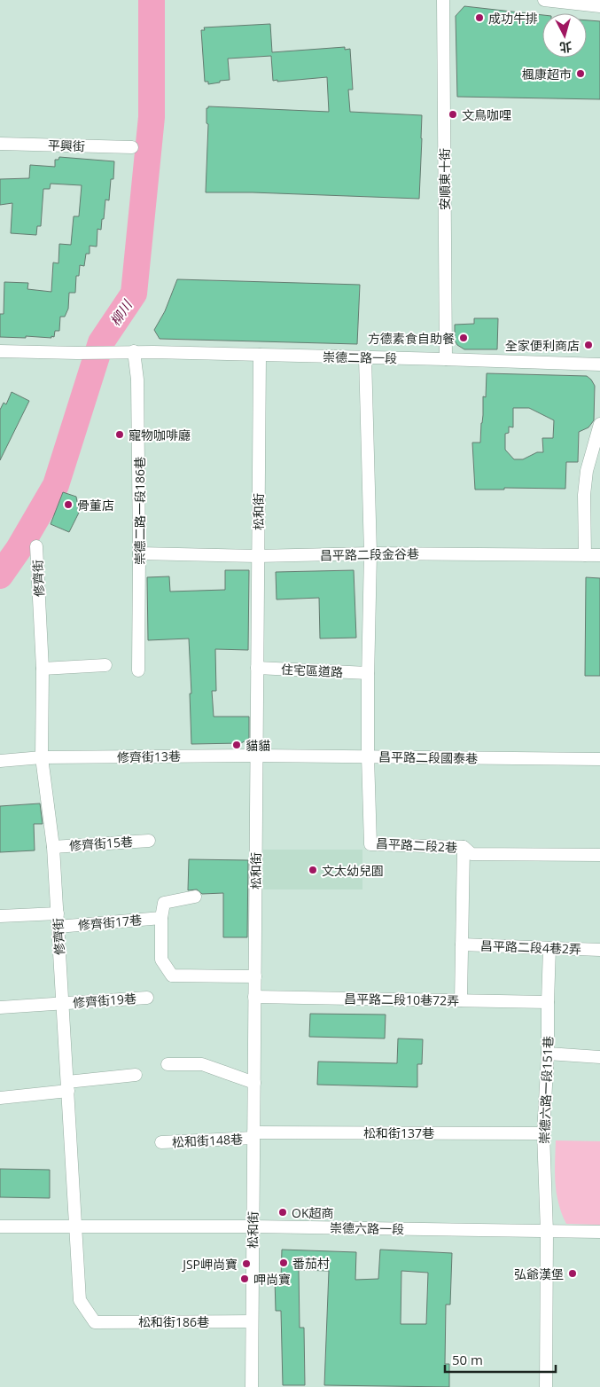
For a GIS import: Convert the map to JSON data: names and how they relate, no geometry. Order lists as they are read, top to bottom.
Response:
{
  "streets": {
    "street": [
      "平興街",
      "安順東十街",
      "崇德二路一段",
      "崇德二路一段186巷",
      "松和街",
      "昌平路二段金谷巷",
      "修齊街",
      "住宅區道路",
      "修齊街13巷",
      "昌平路二段國泰巷",
      "修齊街15巷",
      "昌平路二段2巷",
      "修齊街17巷",
      "昌平路二段4巷2弄",
      "昌平路二段10巷72弄",
      "修齊街19巷",
      "崇德六路一段151巷",
      "松和街137巷",
      "松和街148巷",
      "崇德六路一段",
      "松和街186巷"
    ]
  },
  "crossings": [
    ["安順東十街", "崇德二路一段"],
    ["崇德二路一段", "崇德二路一段186巷"],
    ["崇德二路一段", "松和街"],
    ["崇德二路一段186巷", "昌平路二段金谷巷"],
    ["松和街", "昌平路二段金谷巷"],
    ["松和街", "住宅區道路"],
    ["松和街", "修齊街13巷"],
    ["松和街", "昌平路二段國泰巷"],
    ["松和街", "昌平路二段10巷72弄"],
    ["松和街", "松和街137巷"],
    ["松和街", "松和街148巷"],
    ["松和街", "崇德六路一段"],
    ["松和街", "松和街186巷"],
    ["修齊街", "修齊街13巷"],
    ["修齊街", "修齊街15巷"],
    ["修齊街", "修齊街17巷"],
    ["修齊街", "修齊街19巷"],
    ["修齊街", "崇德六路一段"],
    ["修齊街", "松和街186巷"],
    ["修齊街13巷", "昌平路二段國泰巷"],
    ["昌平路二段國泰巷", "昌平路二段2巷"],
    ["昌平路二段4巷2弄", "崇德六路一段151巷"],
    ["昌平路二段10巷72弄", "崇德六路一段151巷"],
    ["崇德六路一段151巷", "松和街137巷"],
    ["崇德六路一段151巷", "崇德六路一段"],
    ["松和街137巷", "松和街148巷"]
  ],
  "water": ["柳川"],
  "places": [
    "成功牛排",
    "楓康超市",
    "文鳥咖哩",
    "方德素食自助餐",
    "全家便利商店",
    "寵物咖啡廳",
    "骨董店",
    "貓貓",
    "文太幼兒園",
    "OK超商",
    "番茄村",
    "JSP岬尚寶",
    "弘爺漢堡",
    "呷尚寶"
  ],
  "scale_bar": "50 m",
  "north": "bottom"
}
